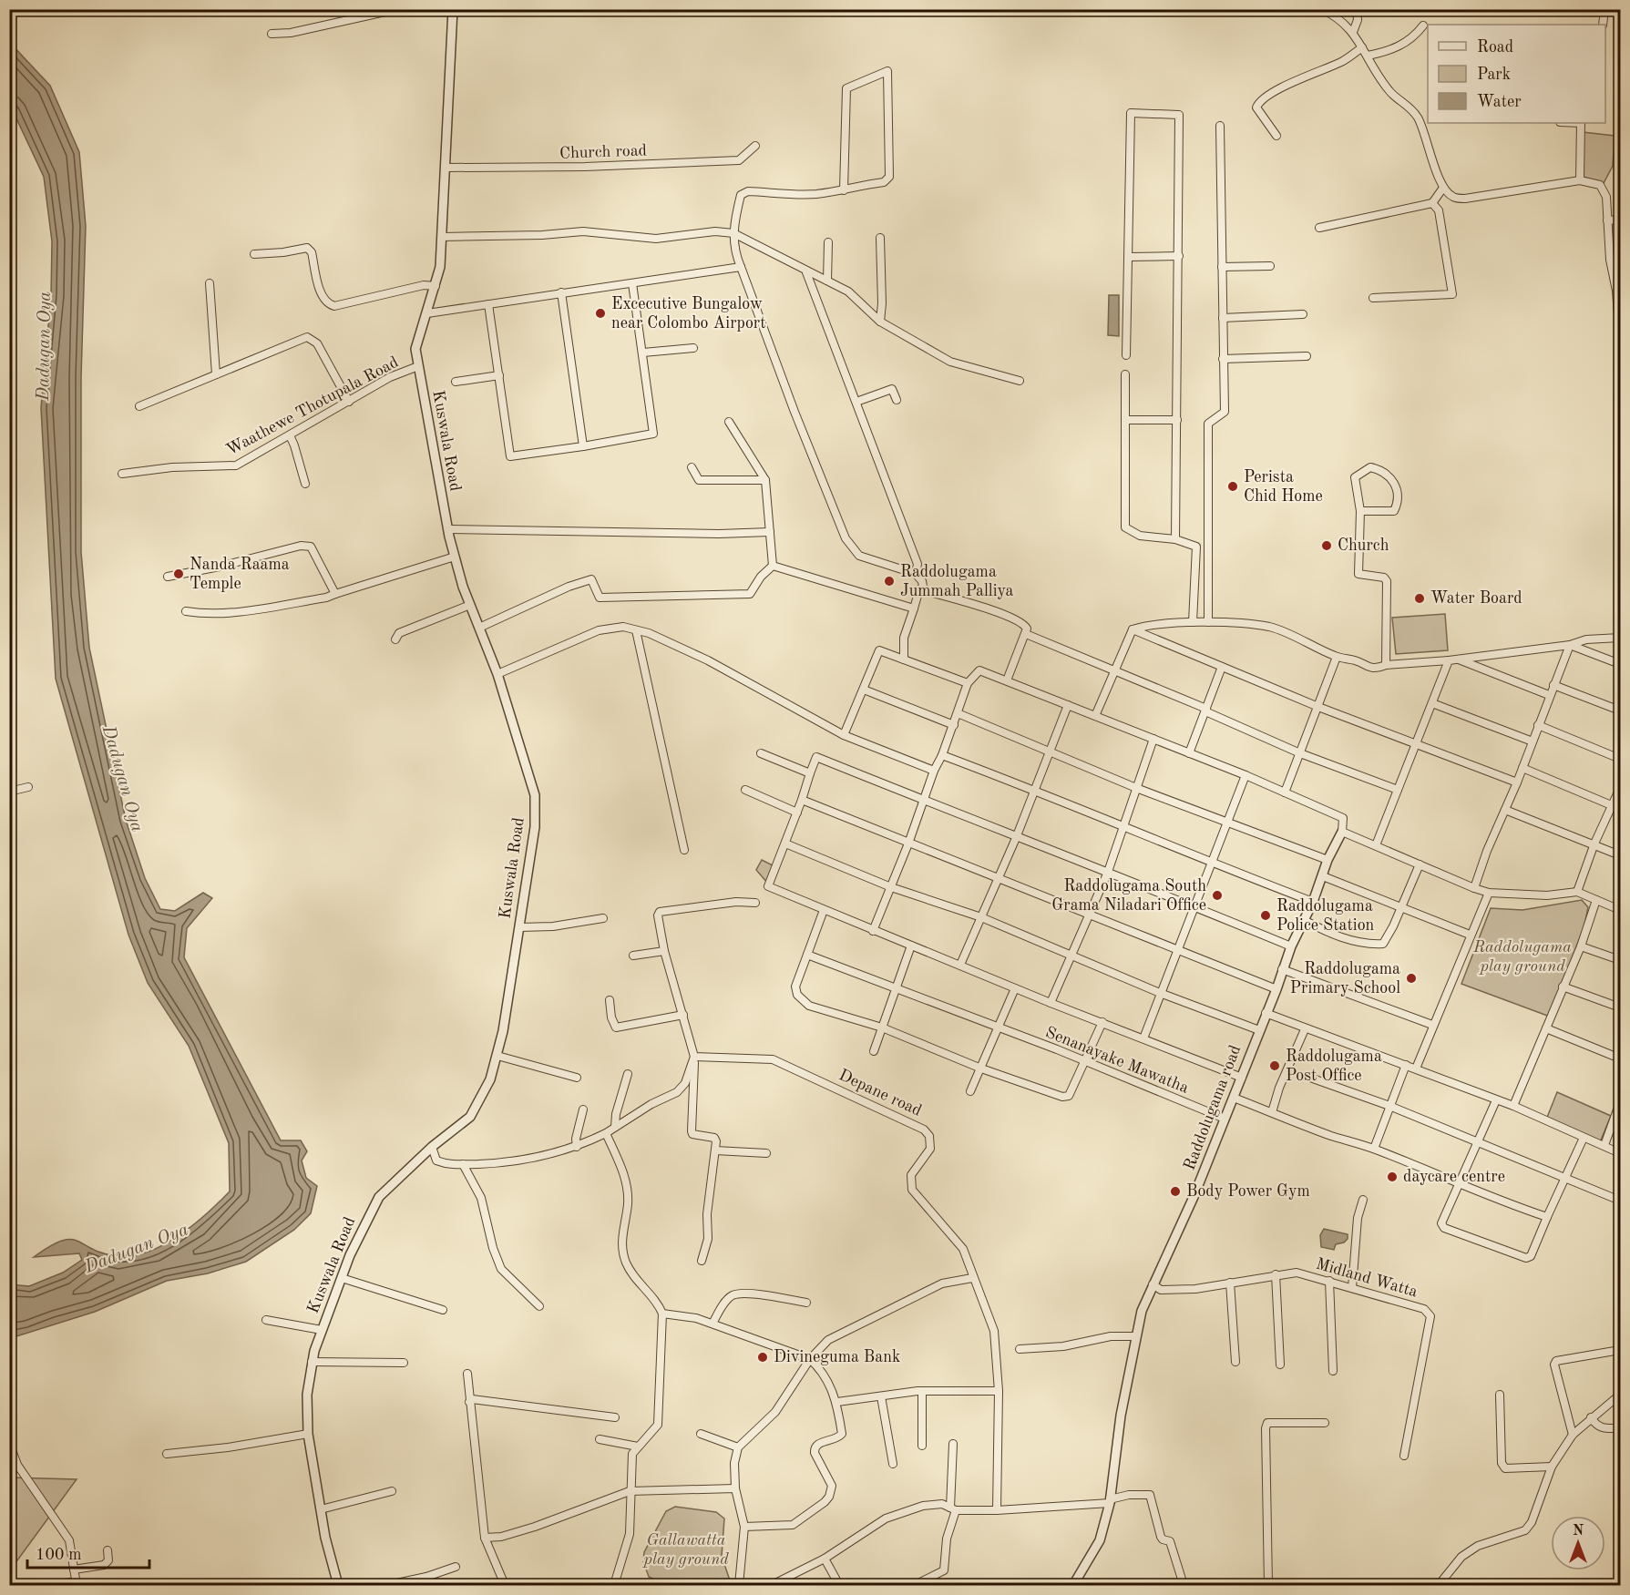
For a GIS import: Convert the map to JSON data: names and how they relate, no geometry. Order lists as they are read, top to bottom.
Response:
{
  "streets": {
    "street": [
      "Church road",
      "Waathewe Thotupala Road",
      "Kuswala Road",
      "Senanayake Mawatha",
      "Depane road",
      "Raddolugama road",
      "Midland Watta"
    ]
  },
  "crossings": [
    ["Church road", "Kuswala Road"],
    ["Waathewe Thotupala Road", "Kuswala Road"],
    ["Senanayake Mawatha", "Raddolugama road"],
    ["Raddolugama road", "Midland Watta"]
  ],
  "water": ["Dadugan Oya"],
  "parks": ["Raddolugama play ground", "Gallawatta play ground"],
  "places": [
    "Excecutive Bungalow near Colombo Airport",
    "Perista Chid Home",
    "Church",
    "Nanda Raama Temple",
    "Raddolugama Jummah Palliya",
    "Water Board",
    "Raddolugama South Grama Niladari Office",
    "Raddolugama Police Station",
    "Raddolugama Primary School",
    "Raddolugama Post Office",
    "daycare centre",
    "Body Power Gym",
    "Divineguma Bank"
  ],
  "legend": ["Road", "Park", "Water"],
  "scale_bar": "100 m",
  "north": "top"
}
